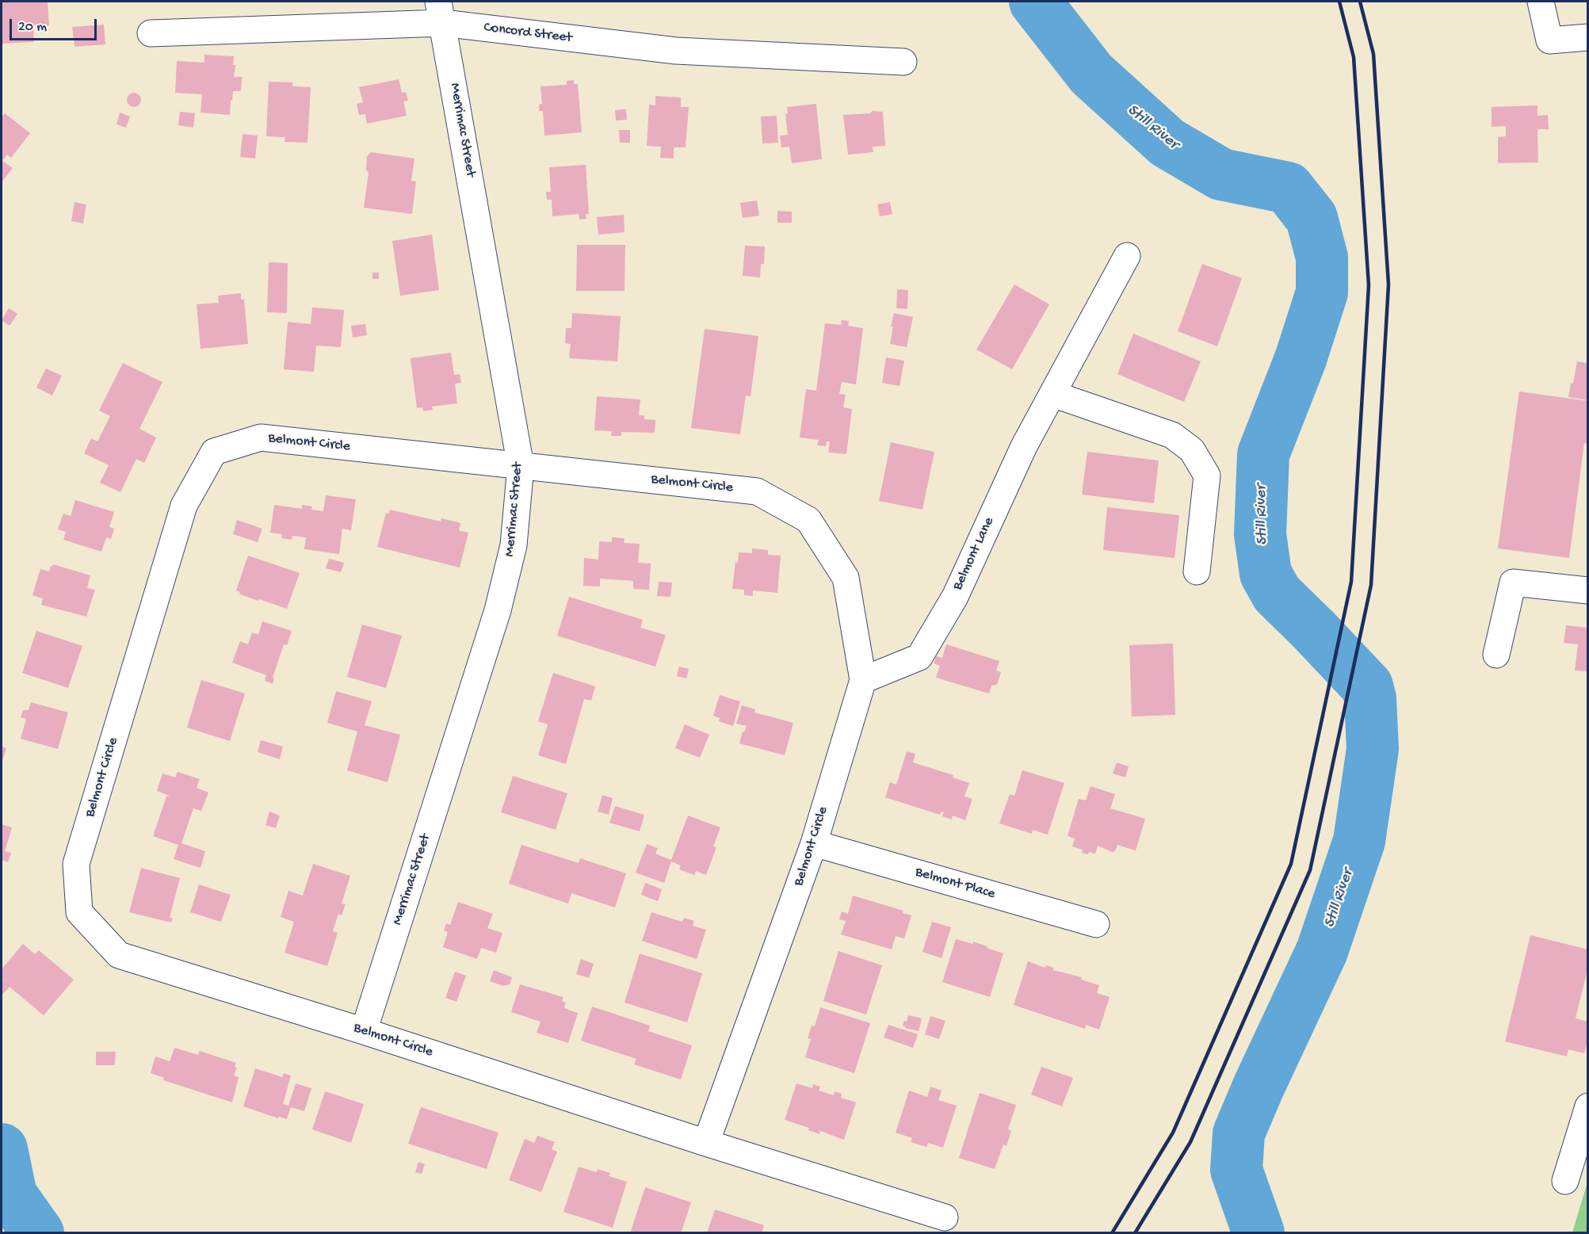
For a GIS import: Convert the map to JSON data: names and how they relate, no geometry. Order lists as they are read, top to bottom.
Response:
{
  "streets": {
    "street": [
      "Concord Street",
      "Merrimac Street",
      "Belmont Circle",
      "Belmont Lane",
      "Belmont Place"
    ]
  },
  "crossings": [
    ["Concord Street", "Merrimac Street"],
    ["Merrimac Street", "Belmont Circle"],
    ["Belmont Circle", "Belmont Lane"],
    ["Belmont Circle", "Belmont Place"]
  ],
  "water": ["Still River"],
  "scale_bar": "20 m"
}
